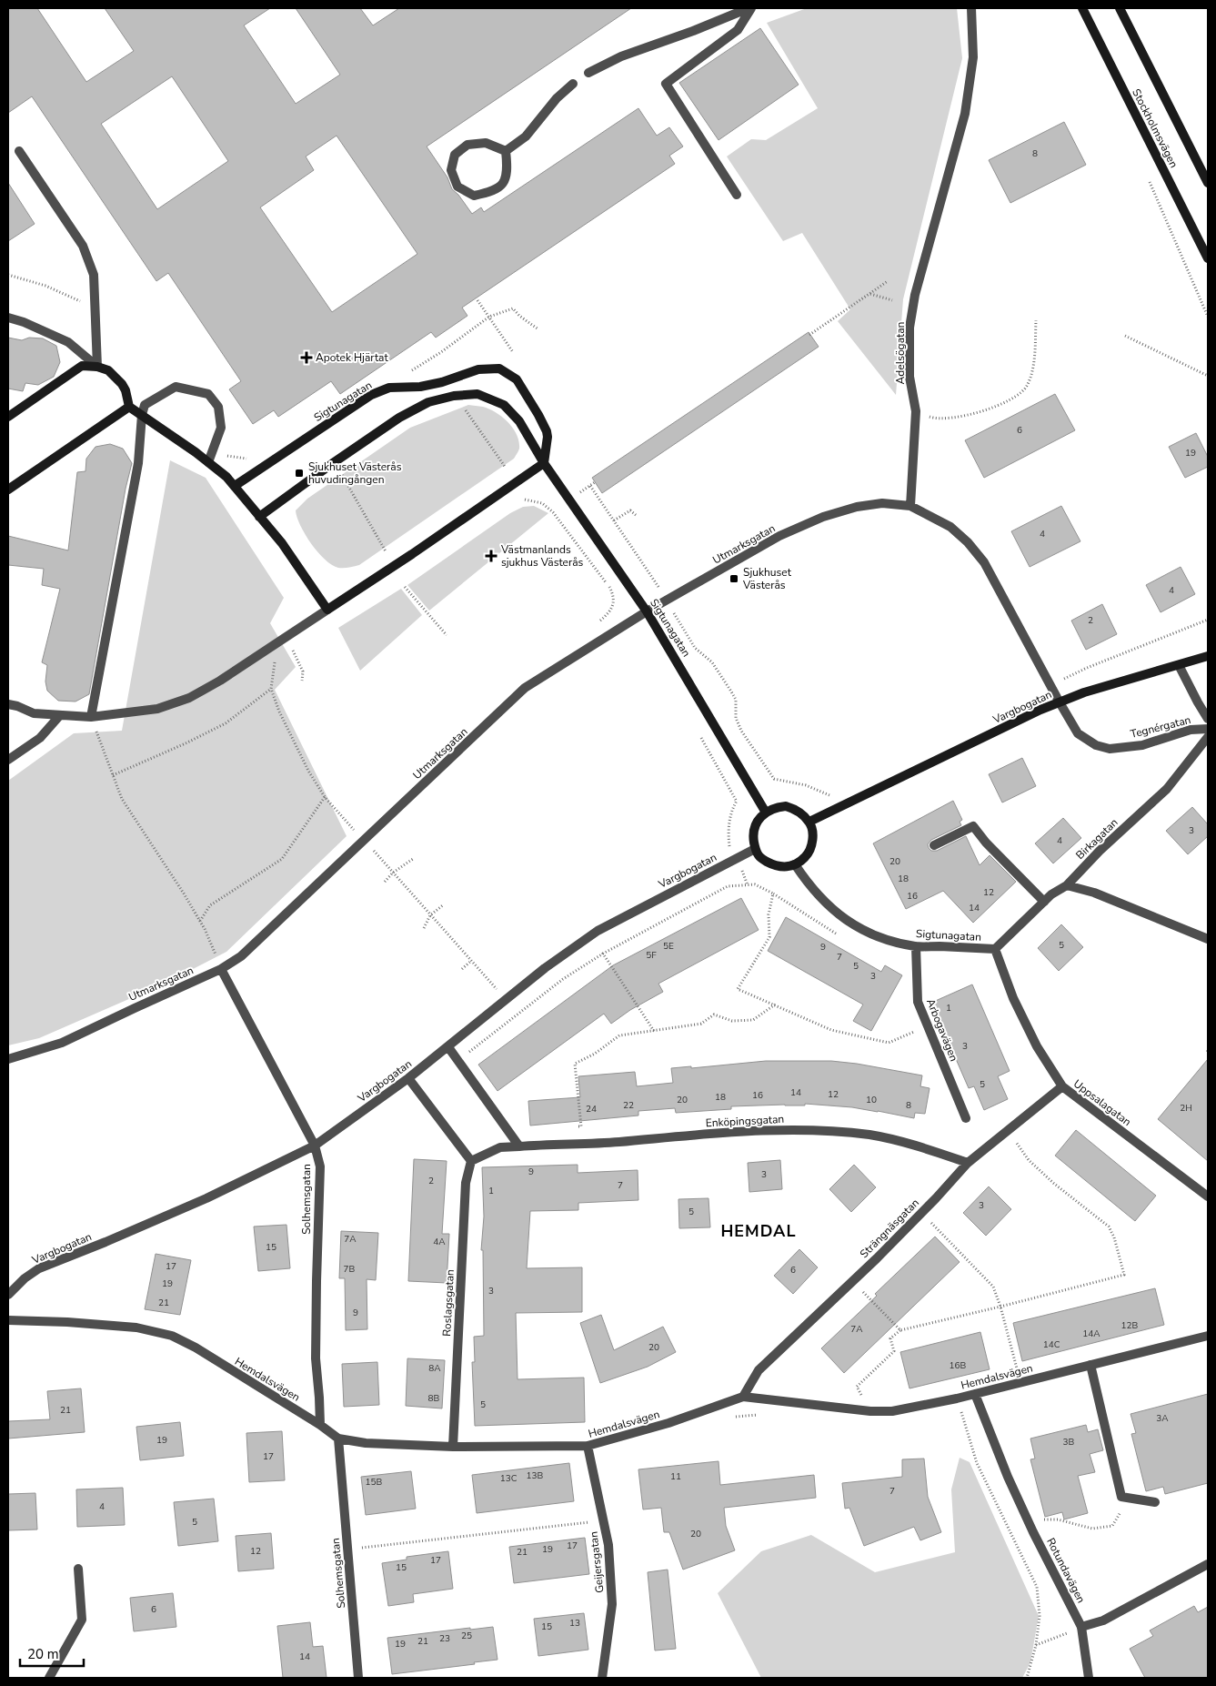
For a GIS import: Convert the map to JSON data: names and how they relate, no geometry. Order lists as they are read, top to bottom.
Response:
{
  "streets": {
    "street": [
      "Stockholmsvägen",
      "Adelsögatan",
      "Sigtunagatan",
      "Utmarksgatan",
      "Vargbogatan",
      "Tegnérgatan",
      "Birkagatan",
      "Arbogavägen",
      "Uppsalagatan",
      "Enköpingsgatan",
      "Solhemsgatan",
      "Strängnäsgatan",
      "Roslagsgatan",
      "Hemdalsvägen",
      "Geijersgatan",
      "Rotundavägen"
    ]
  },
  "crossings": [
    ["Adelsögatan", "Utmarksgatan"],
    ["Sigtunagatan", "Utmarksgatan"],
    ["Sigtunagatan", "Vargbogatan"],
    ["Sigtunagatan", "Birkagatan"],
    ["Sigtunagatan", "Arbogavägen"],
    ["Sigtunagatan", "Uppsalagatan"],
    ["Utmarksgatan", "Solhemsgatan"],
    ["Vargbogatan", "Tegnérgatan"],
    ["Vargbogatan", "Solhemsgatan"],
    ["Birkagatan", "Uppsalagatan"],
    ["Uppsalagatan", "Strängnäsgatan"],
    ["Enköpingsgatan", "Strängnäsgatan"],
    ["Solhemsgatan", "Hemdalsvägen"],
    ["Strängnäsgatan", "Hemdalsvägen"],
    ["Roslagsgatan", "Hemdalsvägen"],
    ["Hemdalsvägen", "Geijersgatan"],
    ["Hemdalsvägen", "Rotundavägen"]
  ],
  "districts": ["HEMDAL"],
  "places": {
    "health": ["Apotek Hjärtat", "Västmanlands sjukhus Västerås"],
    "transit": ["Sjukhuset Västerås huvudingången", "Sjukhuset Västerås"]
  },
  "house_numbers": [
    "8",
    "6",
    "19",
    "4",
    "4",
    "2",
    "3",
    "4",
    "20",
    "18",
    "12",
    "16",
    "14",
    "5",
    "5E",
    "9",
    "5F",
    "7",
    "5",
    "3",
    "1",
    "3",
    "5",
    "14",
    "12",
    "16",
    "18",
    "20",
    "10",
    "22",
    "8",
    "2H",
    "24",
    "9",
    "3",
    "2",
    "7",
    "1",
    "3",
    "5",
    "7A",
    "4A",
    "15",
    "17",
    "7B",
    "6",
    "19",
    "3",
    "21",
    "9",
    "12B",
    "7A",
    "14A",
    "14C",
    "20",
    "16B",
    "8A",
    "8B",
    "5",
    "21",
    "3A",
    "19",
    "3B",
    "17",
    "13B",
    "11",
    "13C",
    "15B",
    "7",
    "4",
    "5",
    "20",
    "17",
    "19",
    "12",
    "21",
    "17",
    "15",
    "6",
    "13",
    "15",
    "25",
    "23",
    "21",
    "19",
    "14"
  ],
  "scale_bar": "20 m"
}
